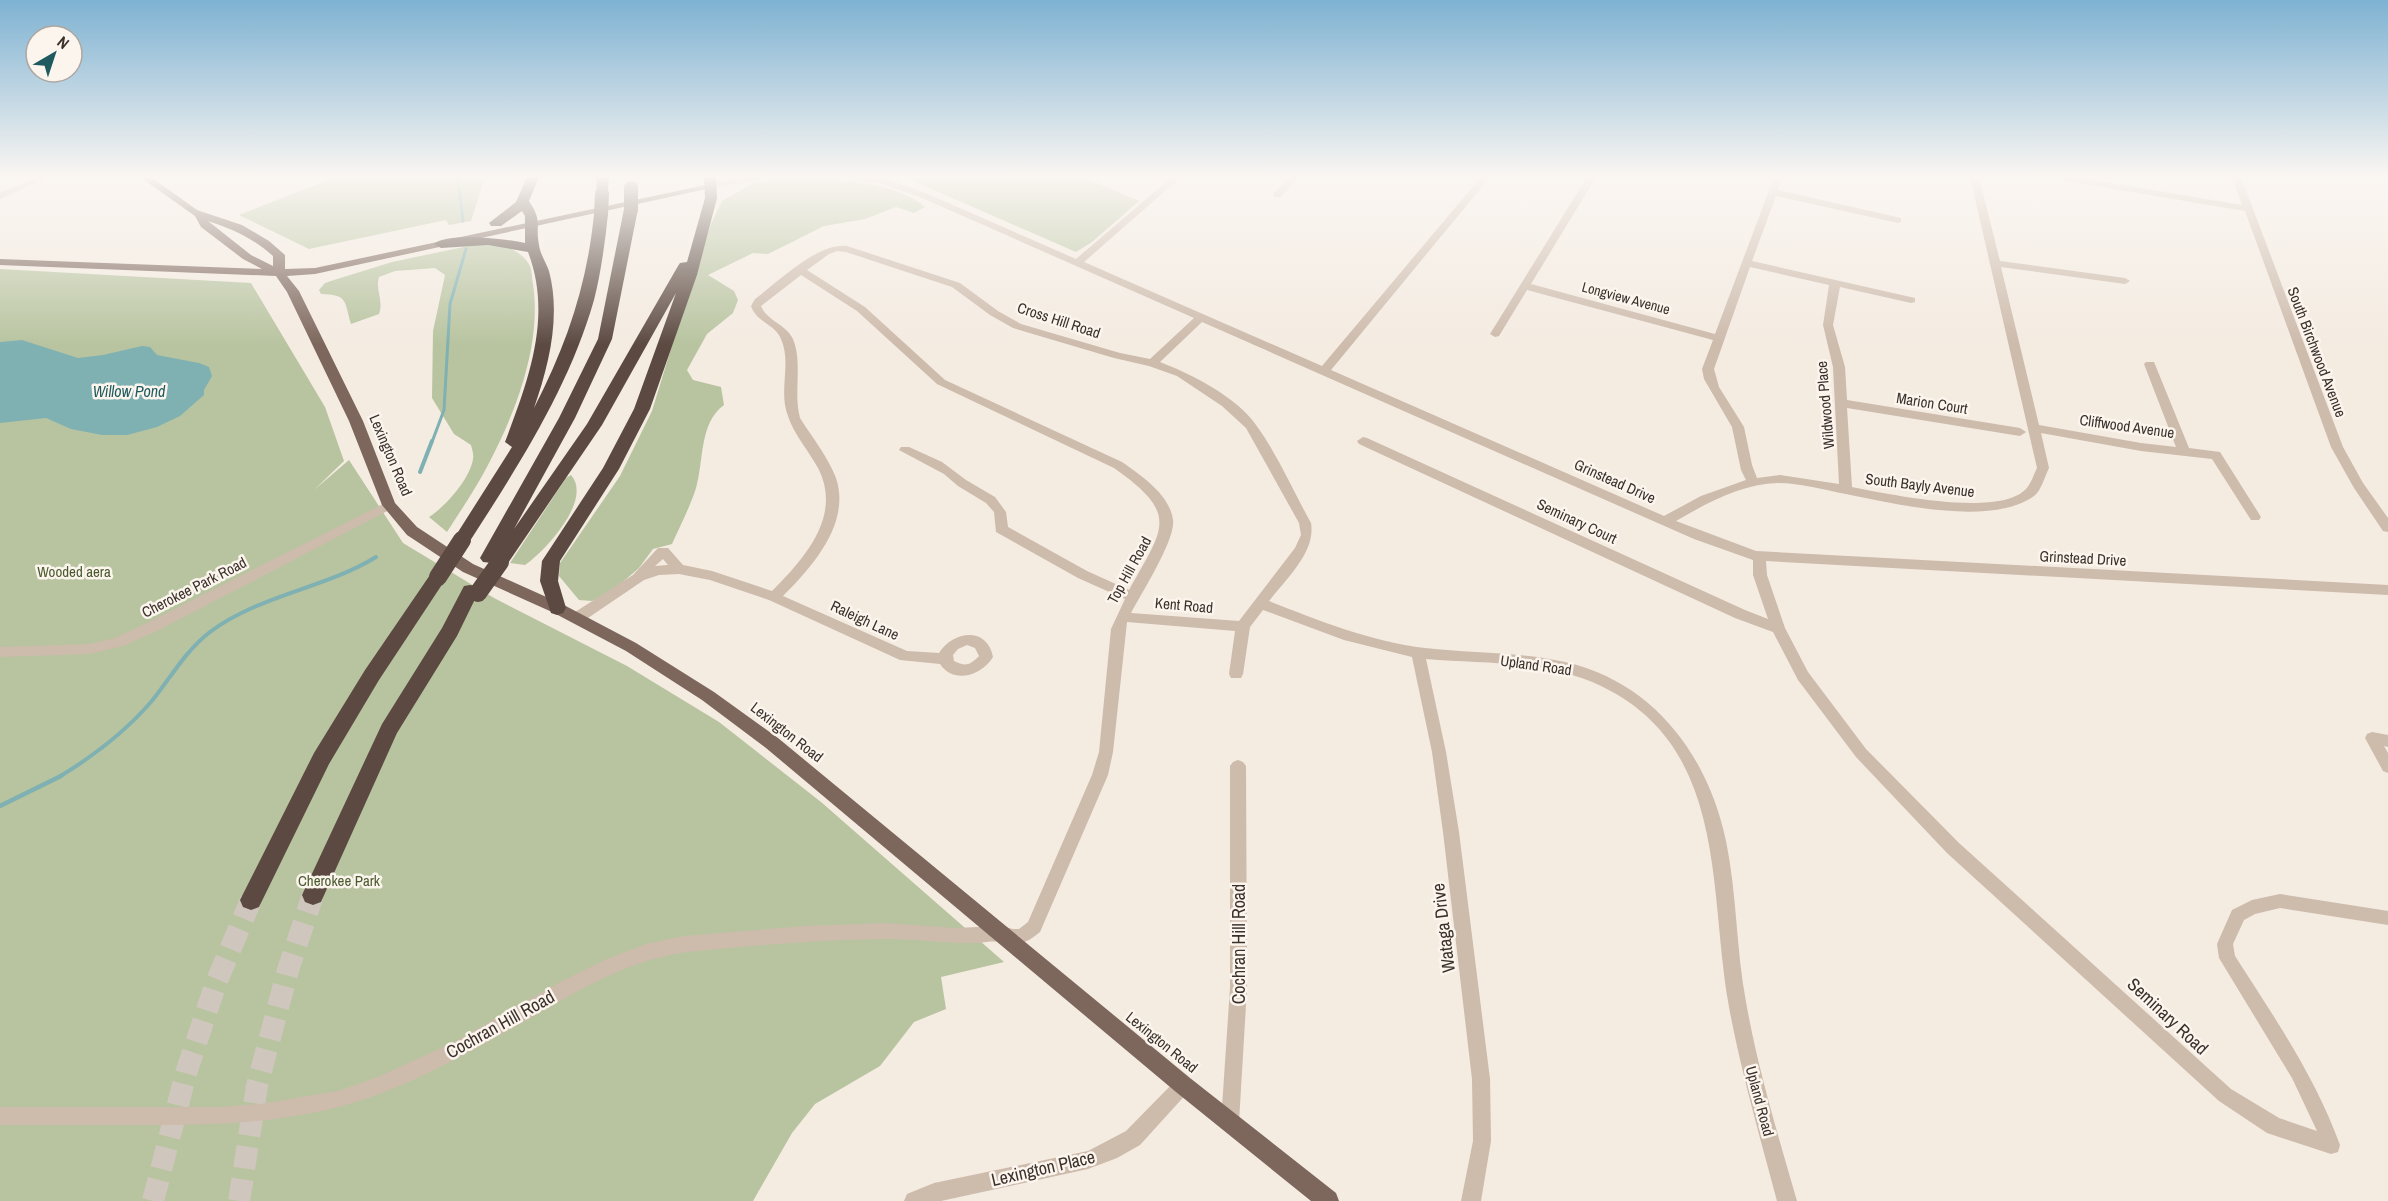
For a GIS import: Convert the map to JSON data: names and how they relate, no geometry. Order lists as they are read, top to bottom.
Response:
{
  "streets": {
    "main road": ["Lexington Road"],
    "street": [
      "Longview Avenue",
      "Cross Hill Road",
      "South Birchwood Avenue",
      "Marion Court",
      "Wildwood Place",
      "Cliffwood Avenue",
      "Grinstead Drive",
      "South Bayly Avenue",
      "Seminary Court",
      "Top Hill Road",
      "Cherokee Park Road",
      "Kent Road",
      "Raleigh Lane",
      "Upland Road",
      "Wataga Drive",
      "Cochran Hill Road",
      "Seminary Road",
      "Lexington Place"
    ]
  },
  "crossings": [
    ["Cross Hill Road", "Top Hill Road"],
    ["Cross Hill Road", "Raleigh Lane"],
    ["Marion Court", "Wildwood Place"],
    ["Wildwood Place", "South Bayly Avenue"],
    ["Cliffwood Avenue", "South Bayly Avenue"],
    ["Lexington Road", "Top Hill Road"],
    ["Lexington Road", "Cherokee Park Road"],
    ["Lexington Road", "Cochran Hill Road"],
    ["Lexington Road", "Lexington Place"],
    ["Grinstead Drive", "South Bayly Avenue"],
    ["Grinstead Drive", "Seminary Road"],
    ["Seminary Court", "Seminary Road"],
    ["Top Hill Road", "Kent Road"],
    ["Top Hill Road", "Cochran Hill Road"],
    ["Upland Road", "Wataga Drive"]
  ],
  "water": ["Willow Pond"],
  "parks": ["Wooded aera", "Cherokee Park"],
  "north": "top right"
}
